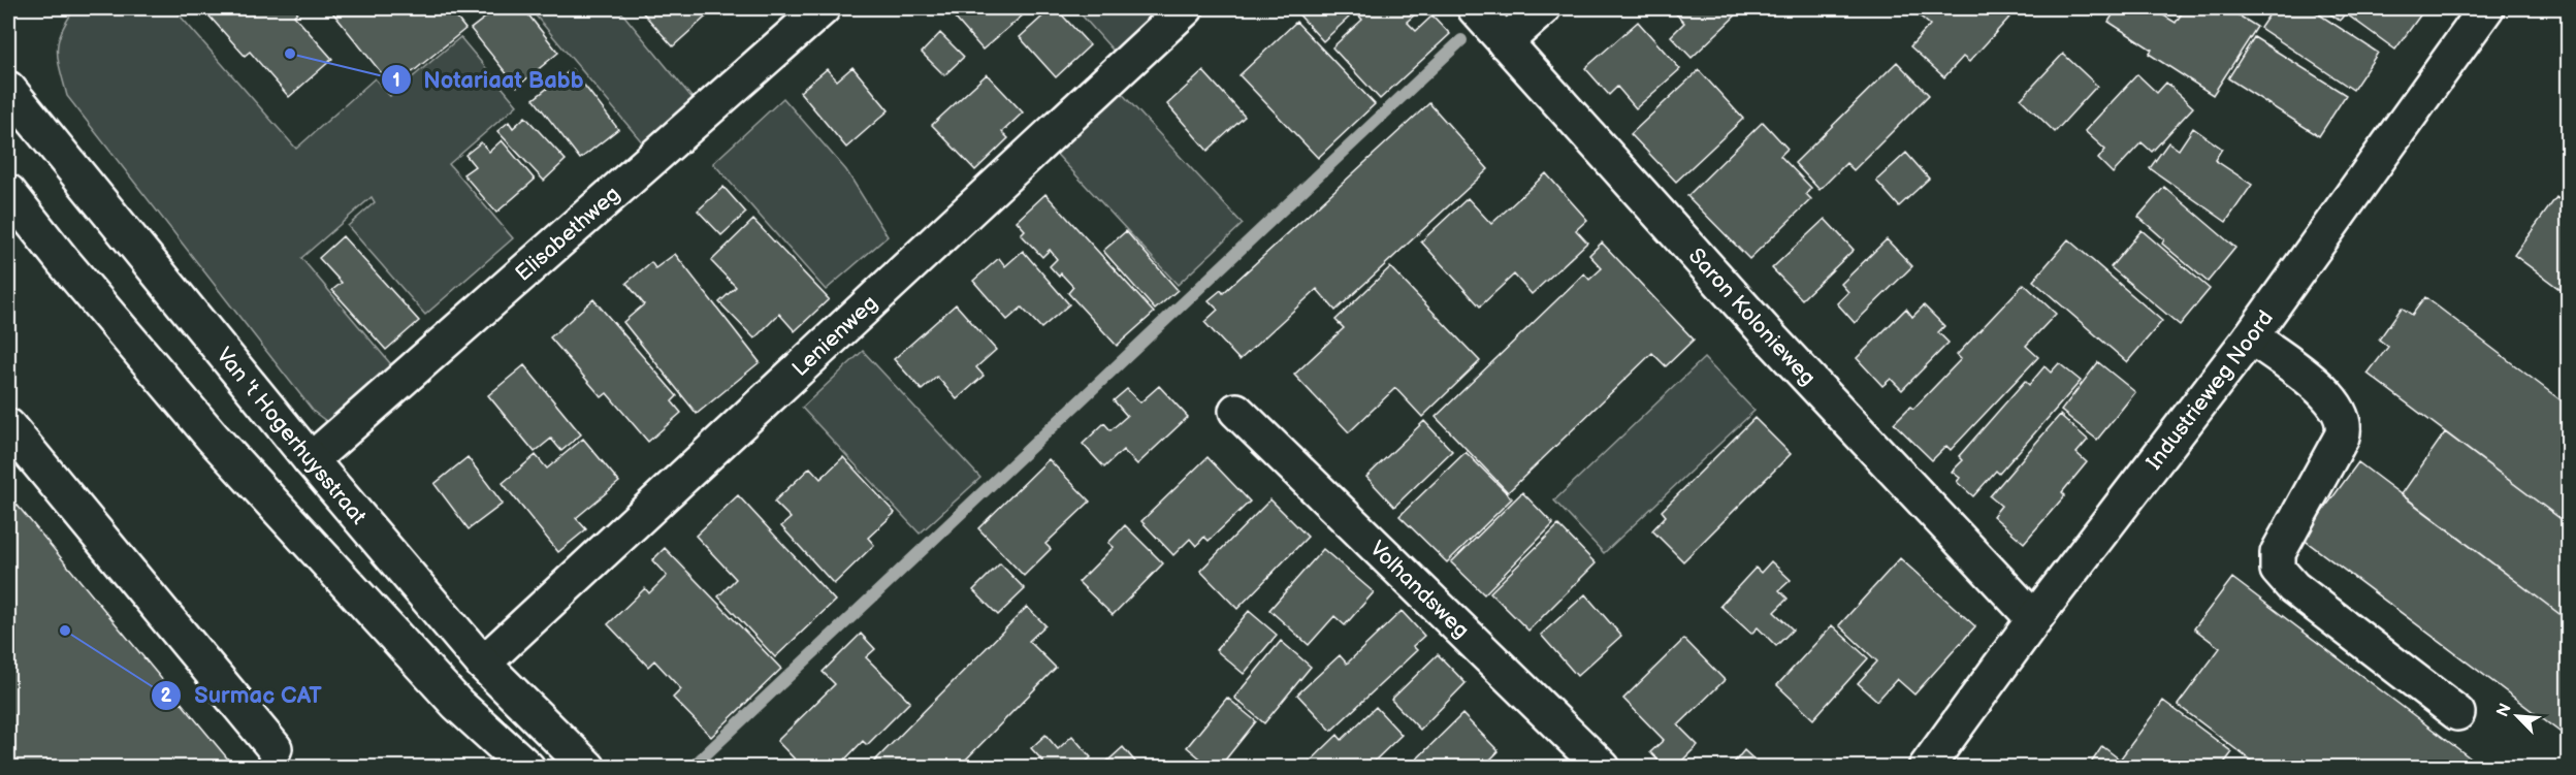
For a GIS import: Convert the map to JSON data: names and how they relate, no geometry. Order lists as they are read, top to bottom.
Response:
{
  "streets": {
    "street": [
      "Elisabethweg",
      "Saron Kolonieweg",
      "Lenienweg",
      "Industrieweg Noord",
      "Van 't Hogerhuysstraat",
      "Volhandsweg"
    ]
  },
  "crossings": [
    ["Elisabethweg", "Van 't Hogerhuysstraat"],
    ["Saron Kolonieweg", "Industrieweg Noord"],
    ["Lenienweg", "Van 't Hogerhuysstraat"]
  ],
  "places": ["Notariaat Babb", "Surmac CAT"],
  "north": "top left"
}
